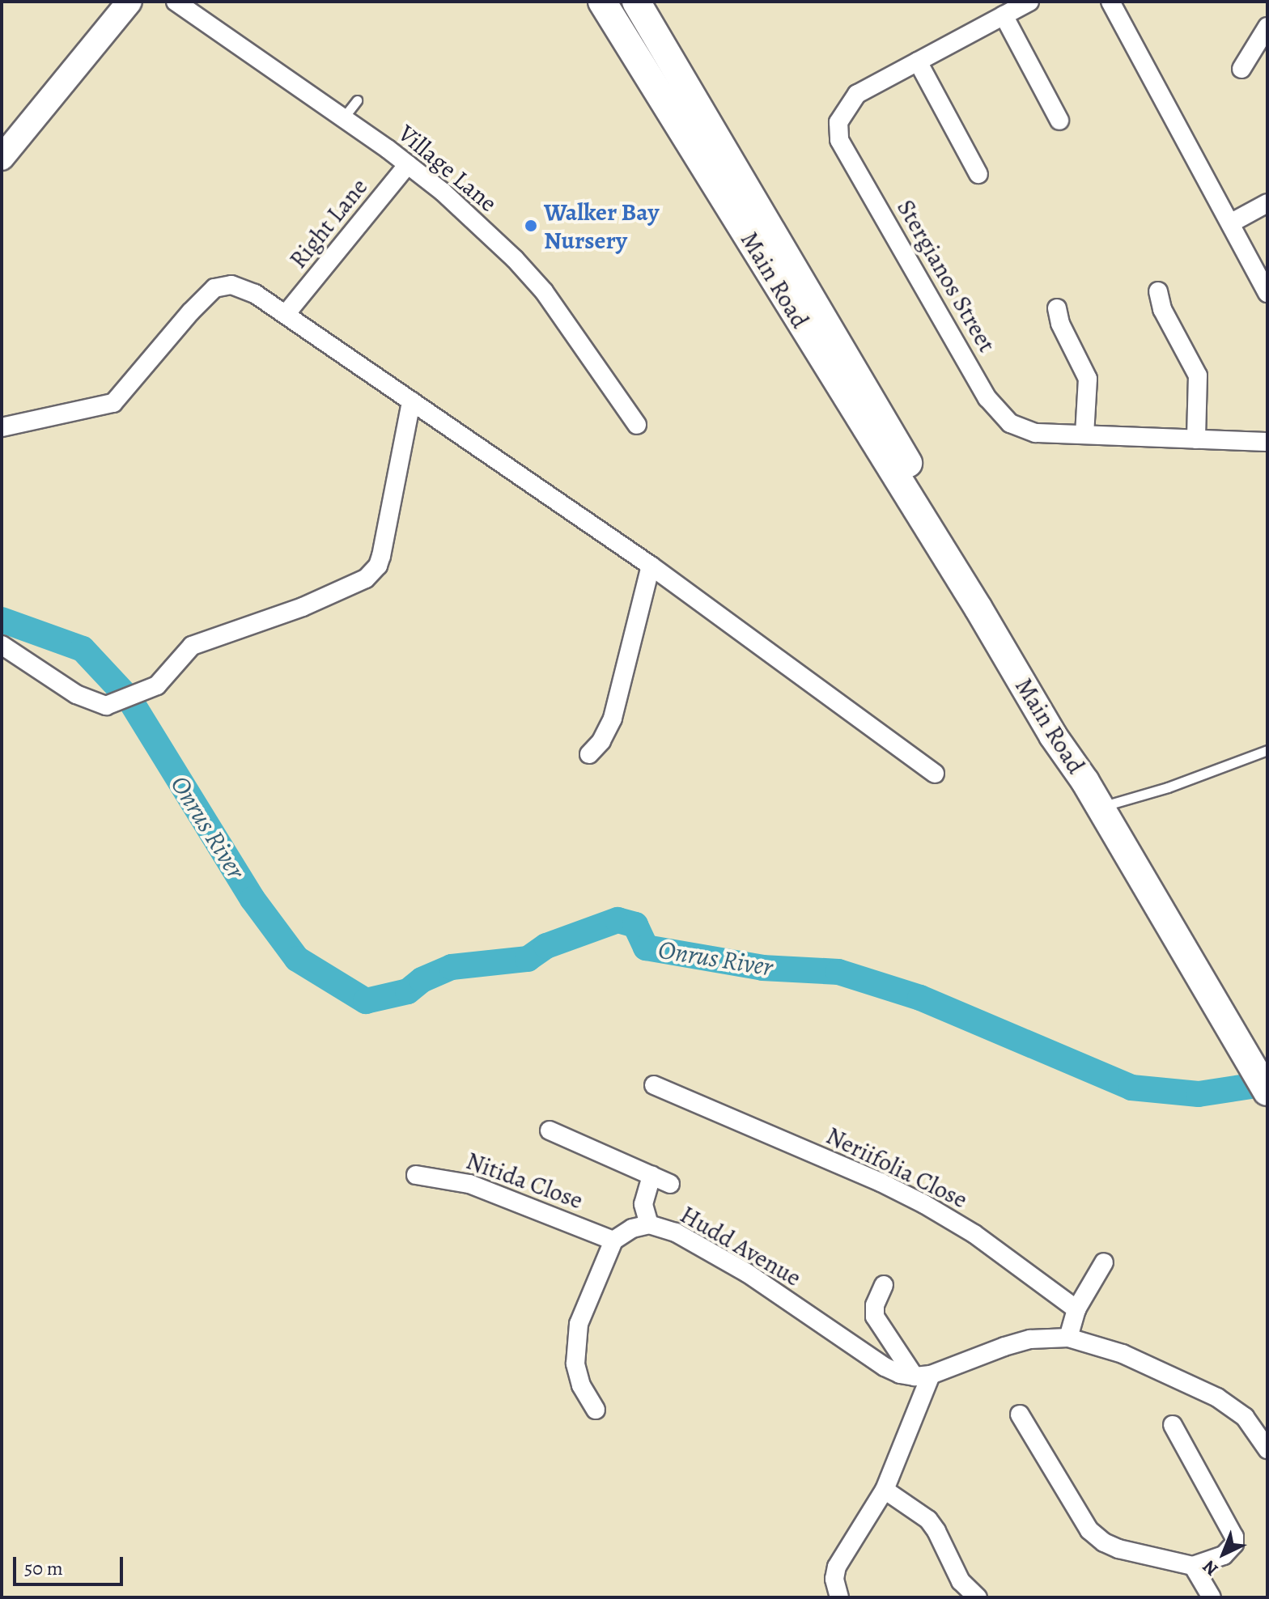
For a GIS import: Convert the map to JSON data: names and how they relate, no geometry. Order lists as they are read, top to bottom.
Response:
{
  "streets": {
    "main road": ["Main Road"],
    "street": [
      "Village Lane",
      "Right Lane",
      "Stergianos Street",
      "Neriifolia Close",
      "Nitida Close",
      "Hudd Avenue"
    ]
  },
  "crossings": [
    ["Village Lane", "Right Lane"],
    ["Nitida Close", "Hudd Avenue"]
  ],
  "water": ["Onrus River"],
  "places": ["Walker Bay Nursery"],
  "scale_bar": "50 m",
  "north": "bottom left"
}
